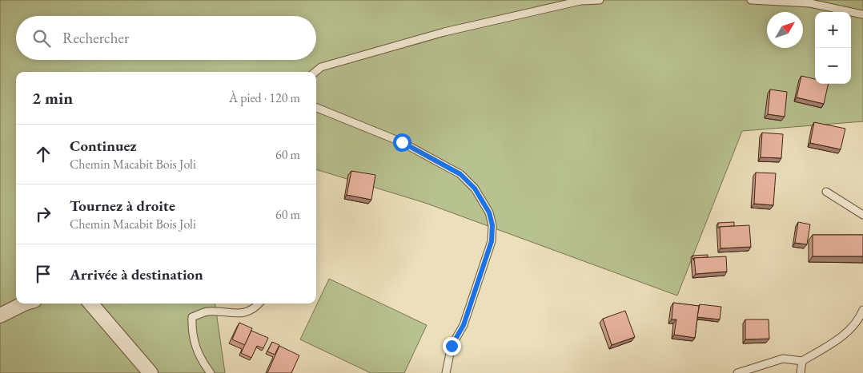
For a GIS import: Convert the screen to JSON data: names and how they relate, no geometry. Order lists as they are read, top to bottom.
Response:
{
  "north": "top right",
  "page": {
    "map_buttons": ["+", "−"],
    "search": "Rechercher",
    "heading": ["2 min", "À pied · 120 m"],
    "list": [
      ["Continuez", "Chemin Macabit Bois Joli", "60 m"],
      ["Tournez à droite", "Chemin Macabit Bois Joli", "60 m"],
      "Arrivée à destination"
    ]
  }
}
